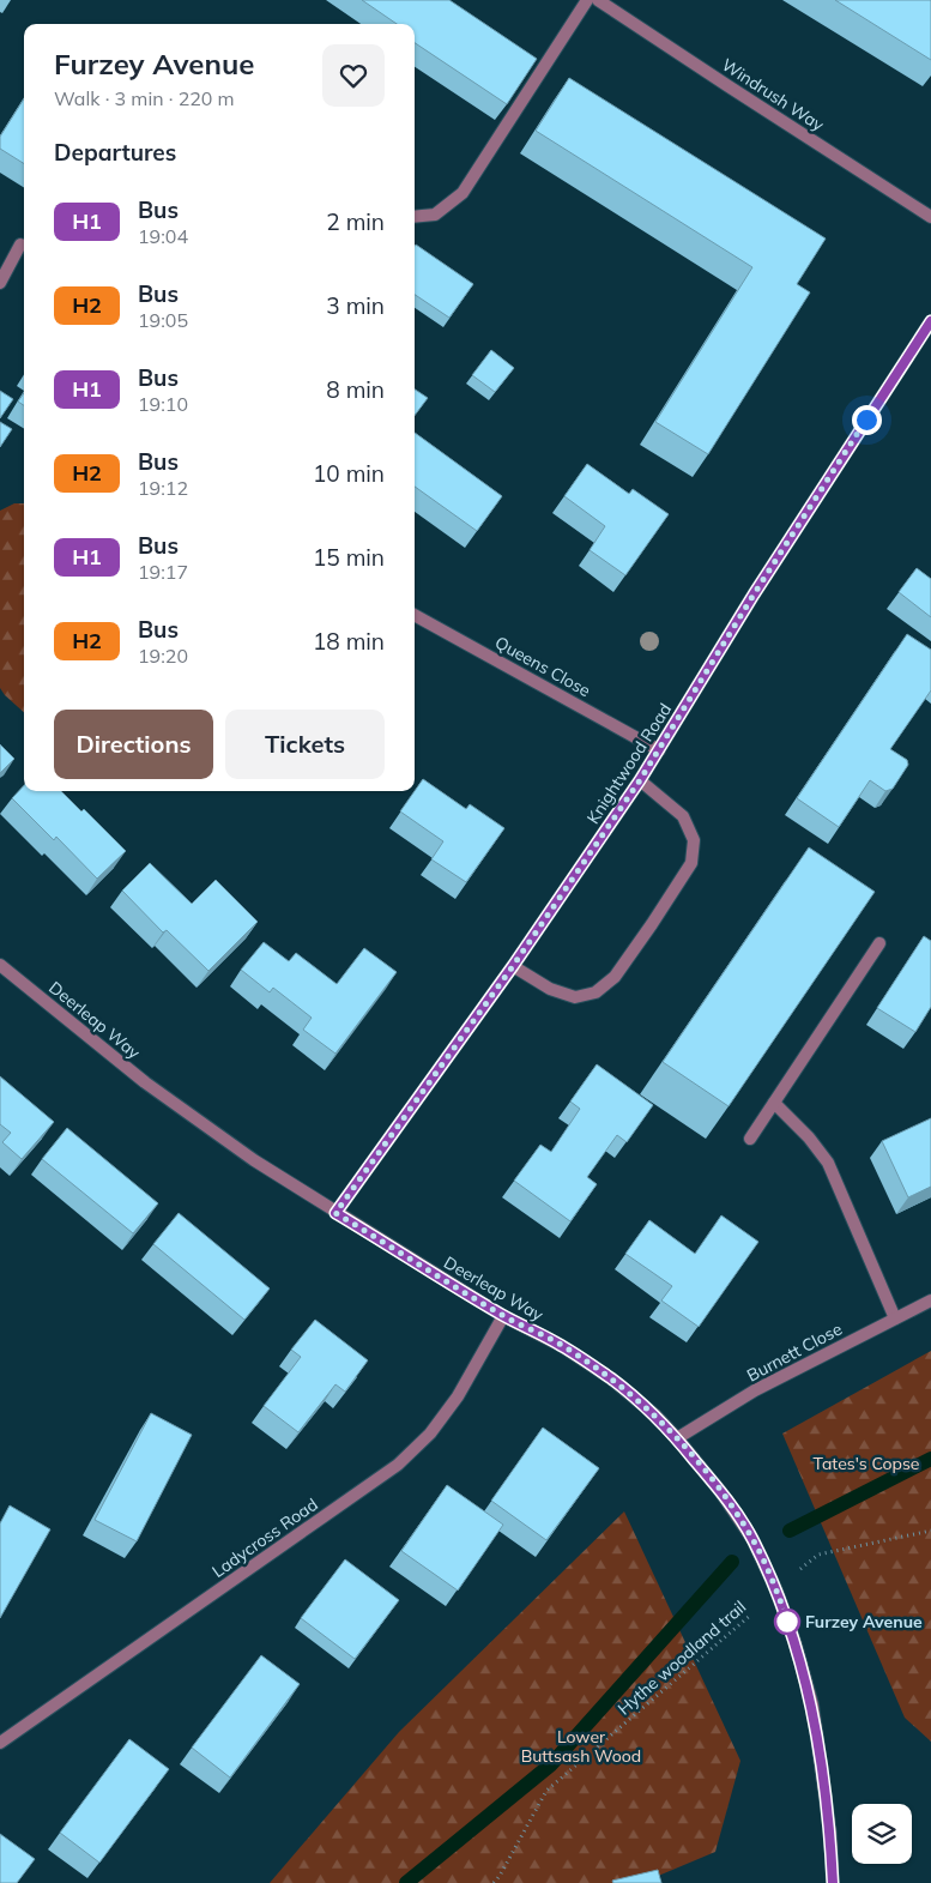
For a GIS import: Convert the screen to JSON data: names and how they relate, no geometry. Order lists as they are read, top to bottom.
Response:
{
  "streets": {
    "street": [
      "Windrush Way",
      "Queens Close",
      "Knightwood Road",
      "Deerleap Way",
      "Burnett Close",
      "Ladycross Road"
    ],
    "path": ["Hythe woodland trail"]
  },
  "crossings": [
    ["Queens Close", "Knightwood Road"],
    ["Knightwood Road", "Deerleap Way"],
    ["Deerleap Way", "Burnett Close"],
    ["Deerleap Way", "Ladycross Road"],
    ["Deerleap Way", "Hythe woodland trail"]
  ],
  "parks": ["Tates's Copse", "Lower Buttsash Wood"],
  "places": ["Furzey Avenue"],
  "lines": ["bus line H1"],
  "page": {
    "heading": [
      ["Furzey Avenue", "Walk · 3 min · 220 m"],
      "Departures"
    ],
    "list": [
      {
        "mark": "H1",
        "name": "Bus",
        "note": "19:04",
        "value": "2 min"
      },
      {
        "mark": "H2",
        "name": "Bus",
        "note": "19:05",
        "value": "3 min"
      },
      {
        "mark": "H1",
        "name": "Bus",
        "note": "19:10",
        "value": "8 min"
      },
      {
        "mark": "H2",
        "name": "Bus",
        "note": "19:12",
        "value": "10 min"
      },
      {
        "mark": "H1",
        "name": "Bus",
        "note": "19:17",
        "value": "15 min"
      },
      {
        "mark": "H2",
        "name": "Bus",
        "note": "19:20",
        "value": "18 min"
      }
    ],
    "buttons": ["Directions", "Tickets"]
  }
}
